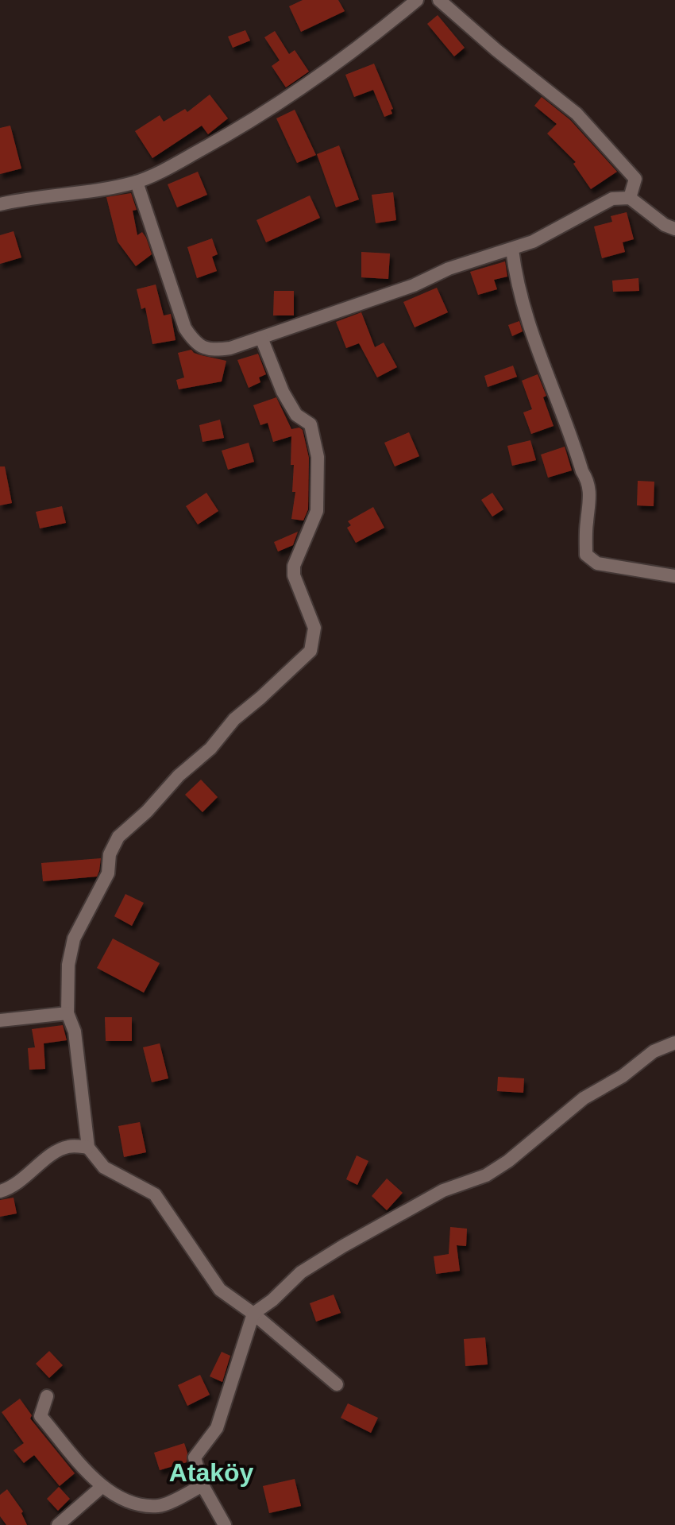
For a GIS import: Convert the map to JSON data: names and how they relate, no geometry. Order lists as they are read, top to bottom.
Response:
{
  "districts": ["Ataköy"]
}
